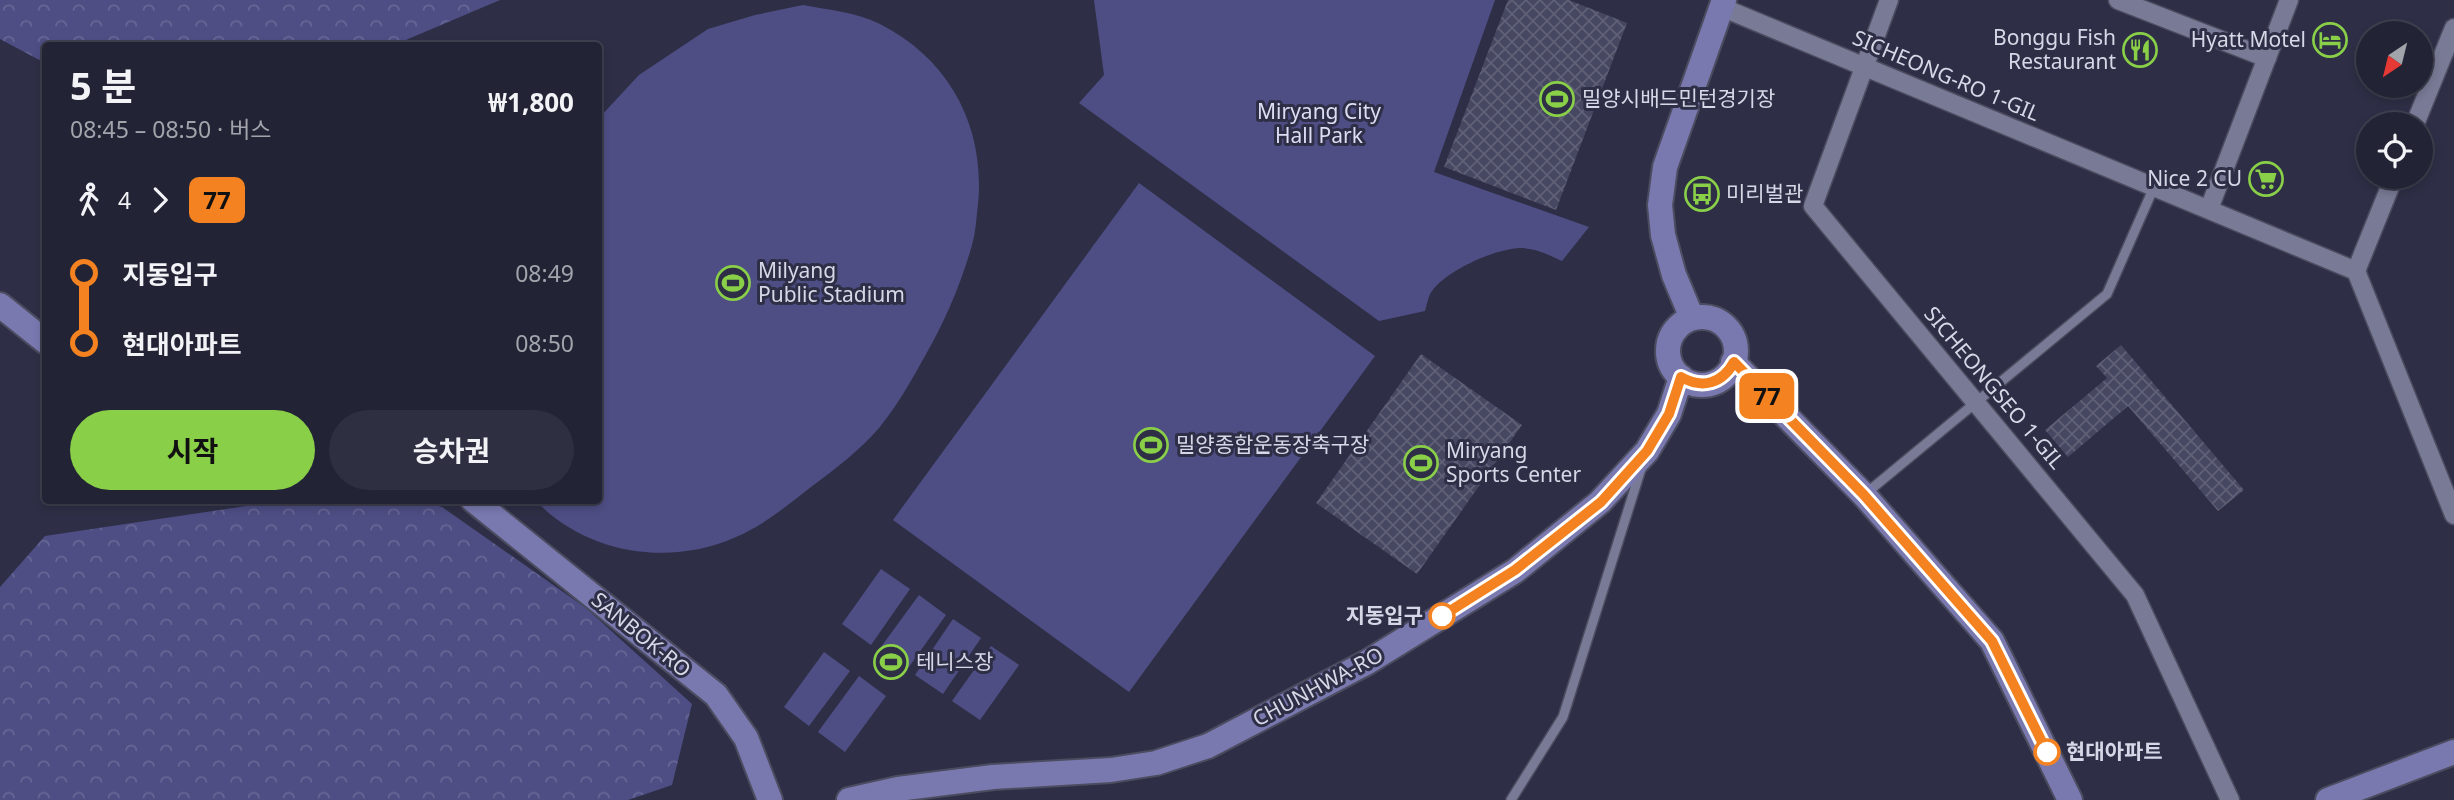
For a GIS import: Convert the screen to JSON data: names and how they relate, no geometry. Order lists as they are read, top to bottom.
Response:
{
  "streets": {
    "street": [
      "SICHEONG-RO 1-GIL",
      "SICHEONGSEO 1-GIL",
      "SANBOK-RO",
      "CHUNHWA-RO"
    ]
  },
  "crossings": [
    ["SICHEONG-RO 1-GIL", "SICHEONGSEO 1-GIL"]
  ],
  "parks": ["Miryang City Hall Park"],
  "places": {
    "hotel": ["Hyatt Motel"],
    "restaurant": ["Bonggu Fish Restaurant"],
    "sports": [
      "밀양시배드민턴경기장",
      "Milyang Public Stadium",
      "밀양종합운동장축구장",
      "Miryang Sports Center",
      "테니스장"
    ],
    "supermarket": ["Nice 2 CU"],
    "bus stop": ["미리벌관"],
    "other": ["지동입구", "현대아파트"]
  },
  "lines": ["bus line 77"],
  "north": "bottom left",
  "page": {
    "on_map": "77",
    "heading": ["5 분", "08:45 – 08:50 · 버스", "₩1,800"],
    "legs": ["4", "77"],
    "list": [
      {
        "name": "지동입구",
        "value": "08:49"
      },
      {
        "name": "현대아파트",
        "value": "08:50"
      }
    ],
    "buttons": ["시작", "승차권"]
  }
}
